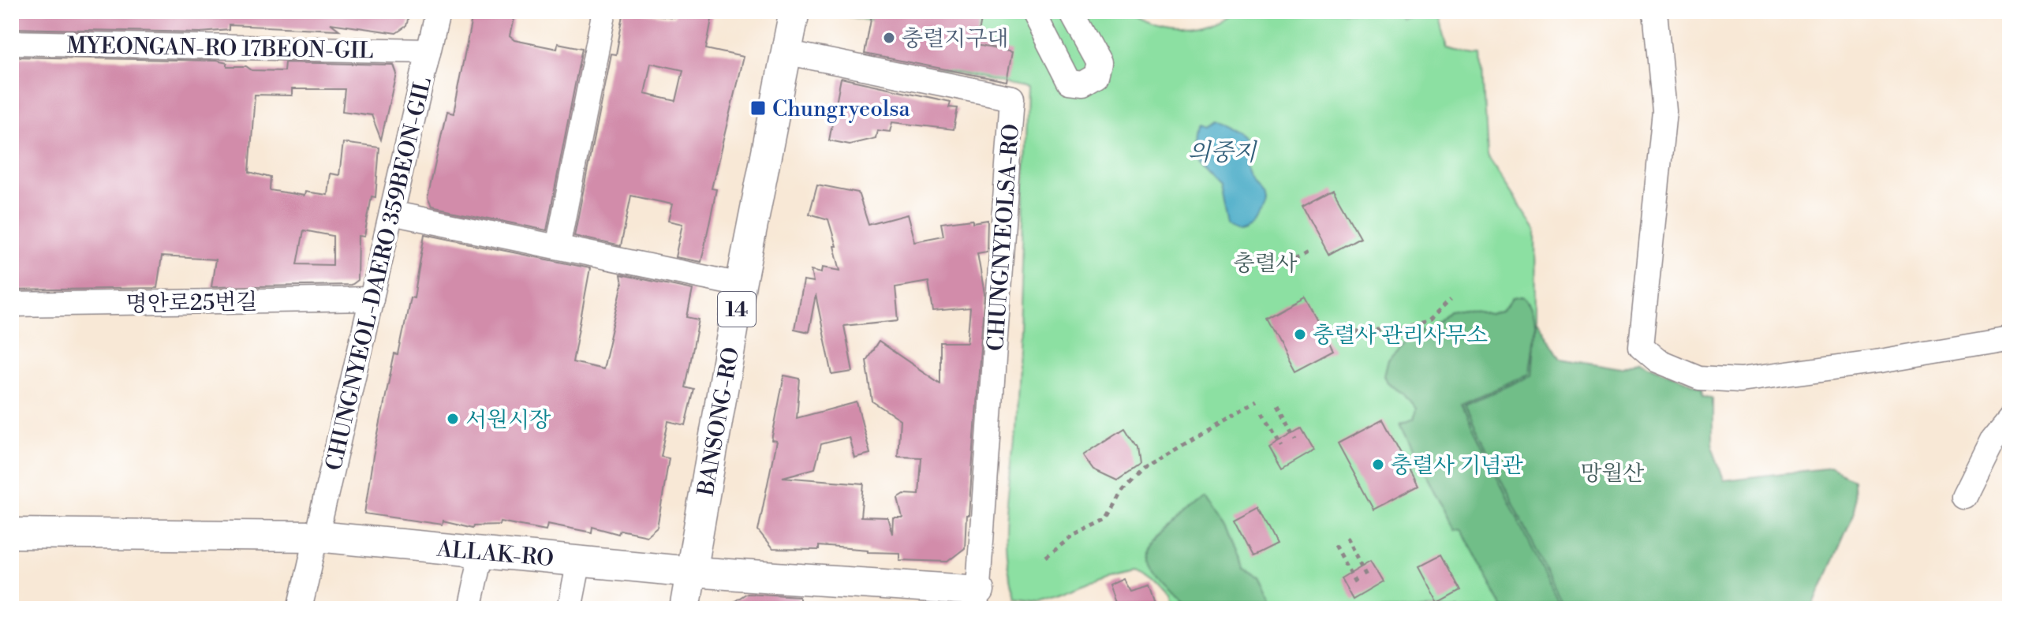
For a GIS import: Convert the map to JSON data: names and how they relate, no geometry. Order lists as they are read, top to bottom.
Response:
{
  "streets": {
    "main road": ["14", "BANSONG-RO", "ALLAK-RO"],
    "street": [
      "MYEONGAN-RO 17BEON-GIL",
      "CHUNGNYEOLSA-RO",
      "CHUNGNYEOL-DAERO 359BEON-GIL",
      "명안로25번길"
    ]
  },
  "crossings": [
    ["MYEONGAN-RO 17BEON-GIL", "CHUNGNYEOL-DAERO 359BEON-GIL"],
    ["CHUNGNYEOLSA-RO", "BANSONG-RO"],
    ["CHUNGNYEOLSA-RO", "ALLAK-RO"],
    ["CHUNGNYEOL-DAERO 359BEON-GIL", "명안로25번길"],
    ["CHUNGNYEOL-DAERO 359BEON-GIL", "ALLAK-RO"],
    ["BANSONG-RO", "ALLAK-RO"]
  ],
  "water": ["의중지"],
  "parks": ["충렬사", "망월산"],
  "places": {
    "other": [
      "충렬지구대",
      "충렬사 관리사무소",
      "서원시장",
      "충렬사 기념관"
    ],
    "transit": ["Chungryeolsa"]
  }
}
